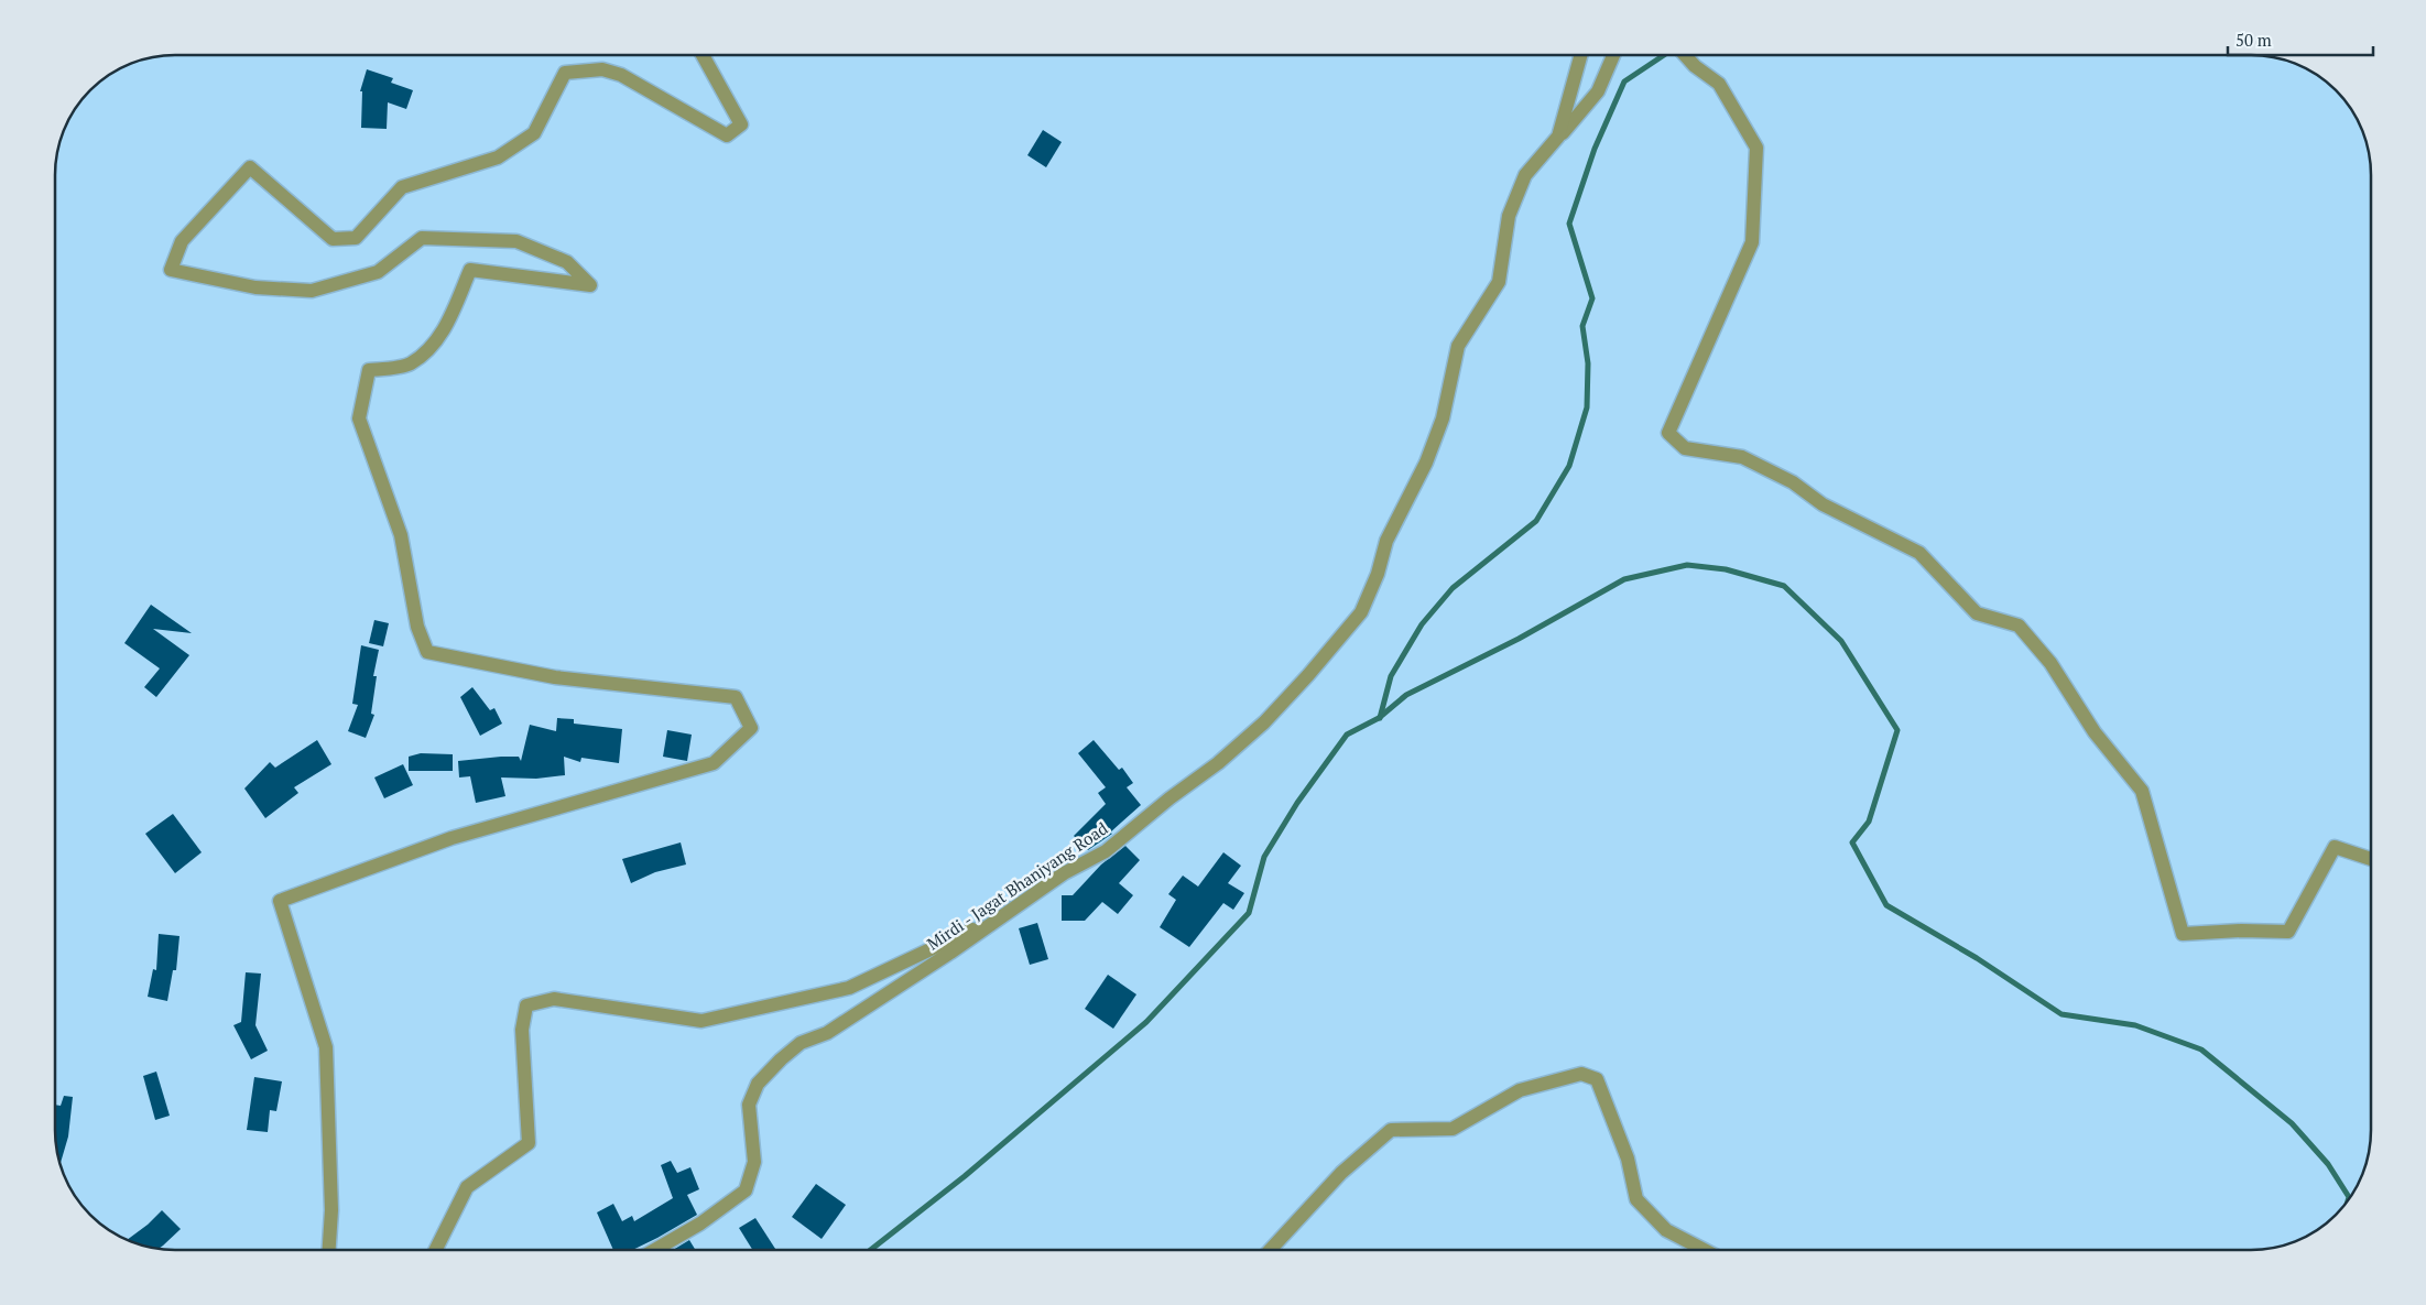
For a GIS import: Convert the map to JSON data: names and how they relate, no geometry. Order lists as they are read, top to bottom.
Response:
{
  "streets": {
    "street": ["Mirdi - Jagat Bhanjyang Road"]
  },
  "scale_bar": "50 m"
}
